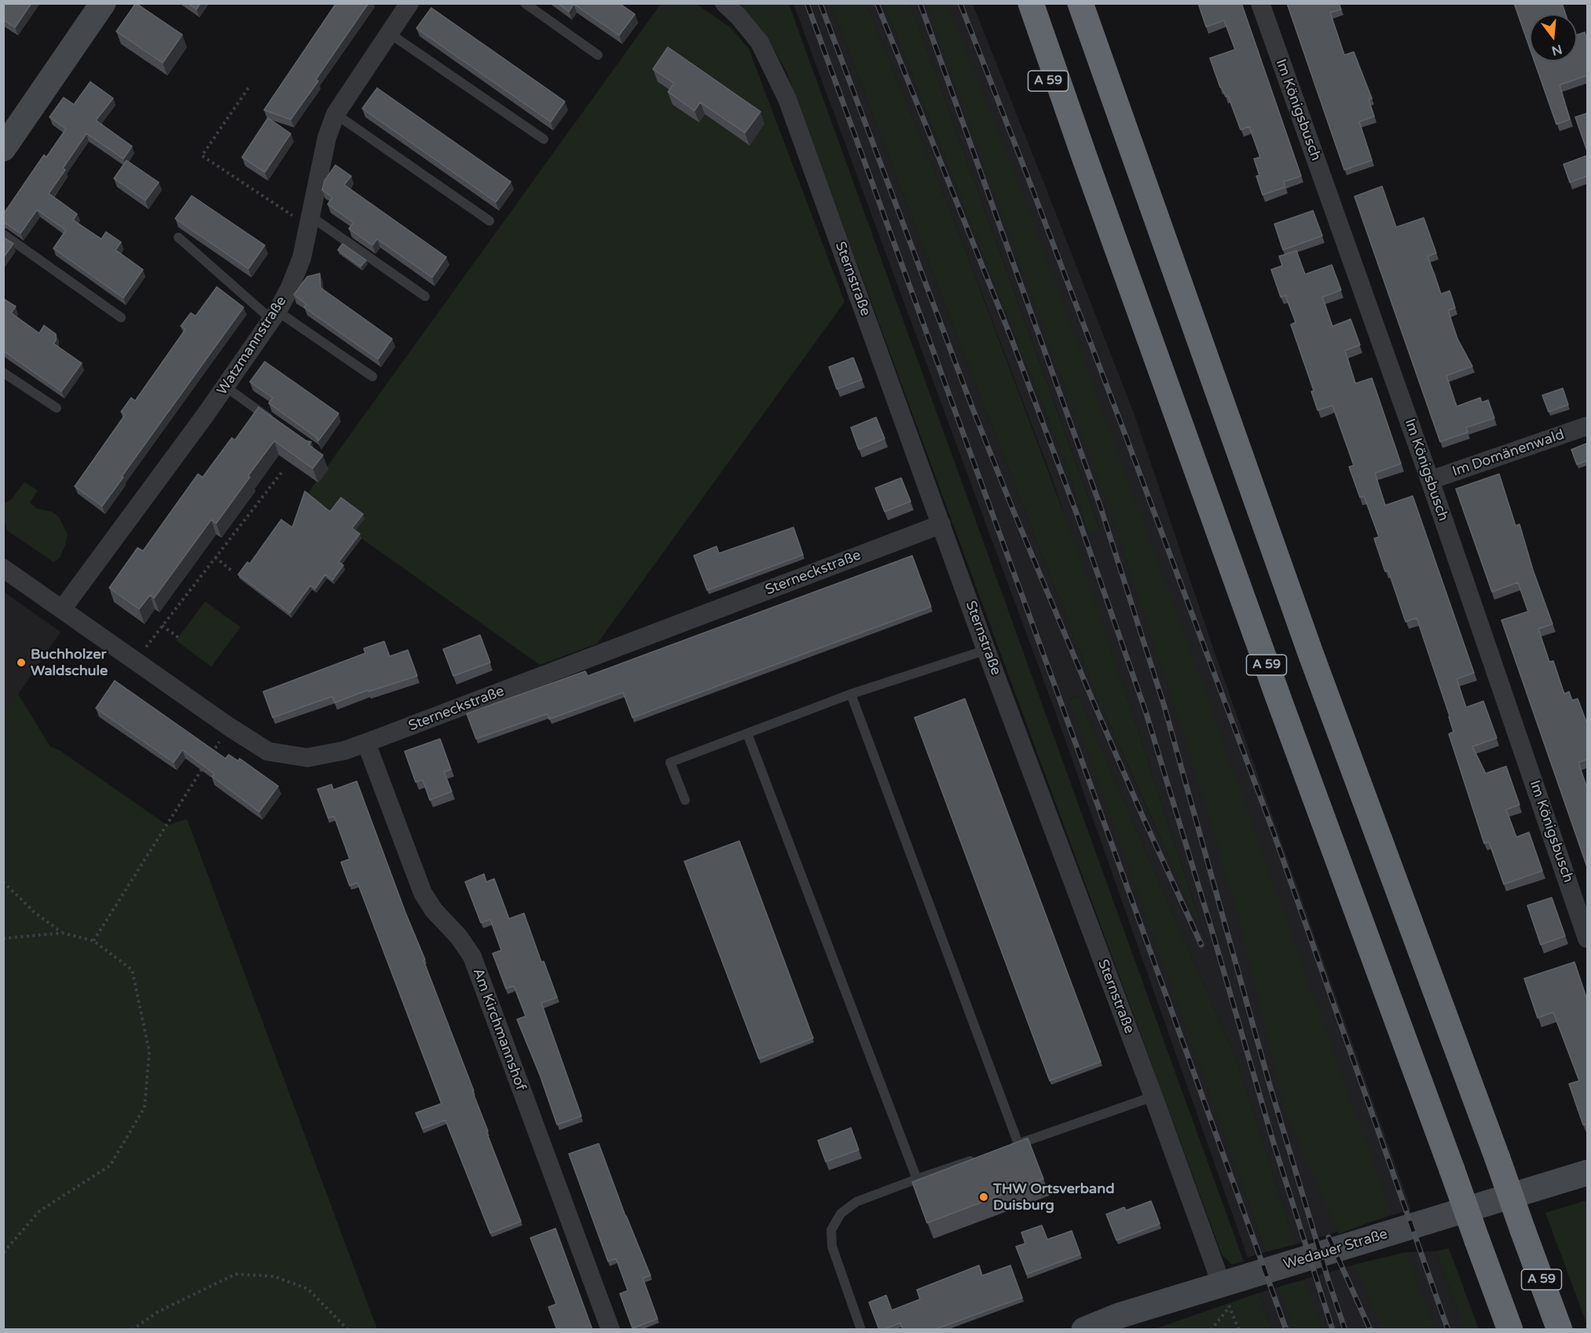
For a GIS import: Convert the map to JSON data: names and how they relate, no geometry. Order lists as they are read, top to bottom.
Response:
{
  "streets": {
    "highway": ["A 59"],
    "street": [
      "Im Königsbusch",
      "Sternstraße",
      "Watzmannstraße",
      "Im Domänenwald",
      "Sterneckstraße",
      "Am Kirchmannshof",
      "Wedauer Straße"
    ]
  },
  "crossings": [
    ["Im Königsbusch", "Im Domänenwald"],
    ["Sternstraße", "Sterneckstraße"],
    ["Sternstraße", "Wedauer Straße"],
    ["Watzmannstraße", "Sterneckstraße"],
    ["Sterneckstraße", "Am Kirchmannshof"]
  ],
  "places": ["Buchholzer Waldschule", "THW Ortsverband Duisburg"],
  "north": "bottom"
}
